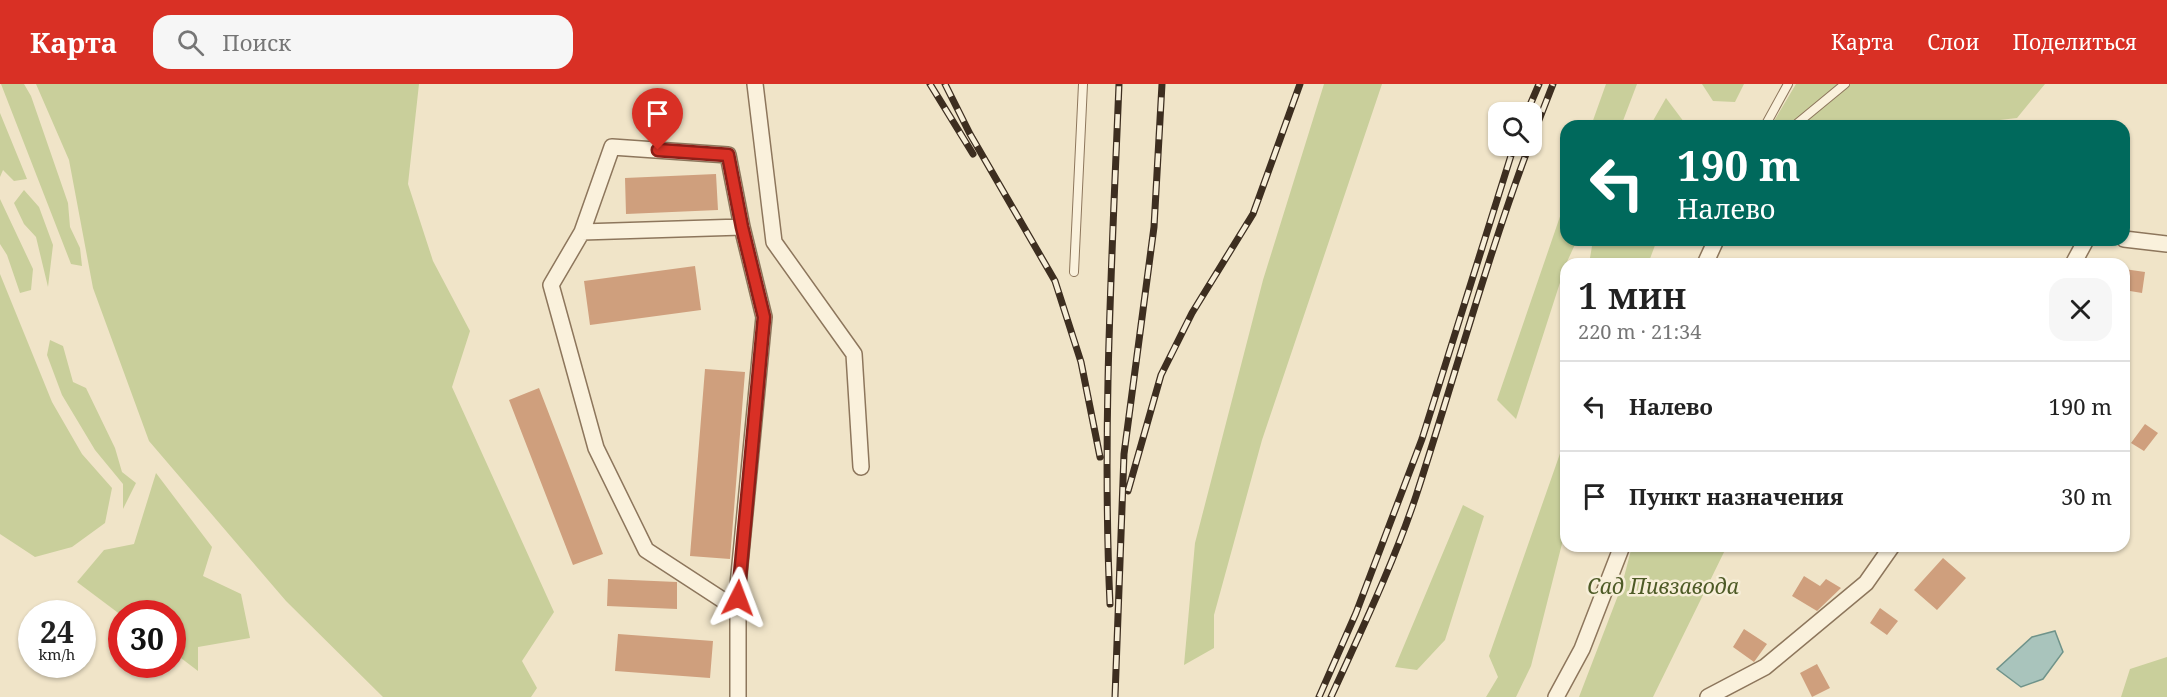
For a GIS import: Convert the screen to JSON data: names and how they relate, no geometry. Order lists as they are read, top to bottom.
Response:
{
  "parks": ["Сад Пивзавода"],
  "page": {
    "header": "Карта",
    "search": "Поиск",
    "nav": ["Карта", "Слои", "Поделиться"],
    "turn": ["190 m", "Налево"],
    "heading": ["1 мин", "220 m · 21:34"],
    "list": [
      {
        "name": "Налево",
        "value": "190 m"
      },
      {
        "name": "Пункт назначения",
        "value": "30 m"
      }
    ],
    "speed": "24 km/h",
    "limit": "30"
  }
}
